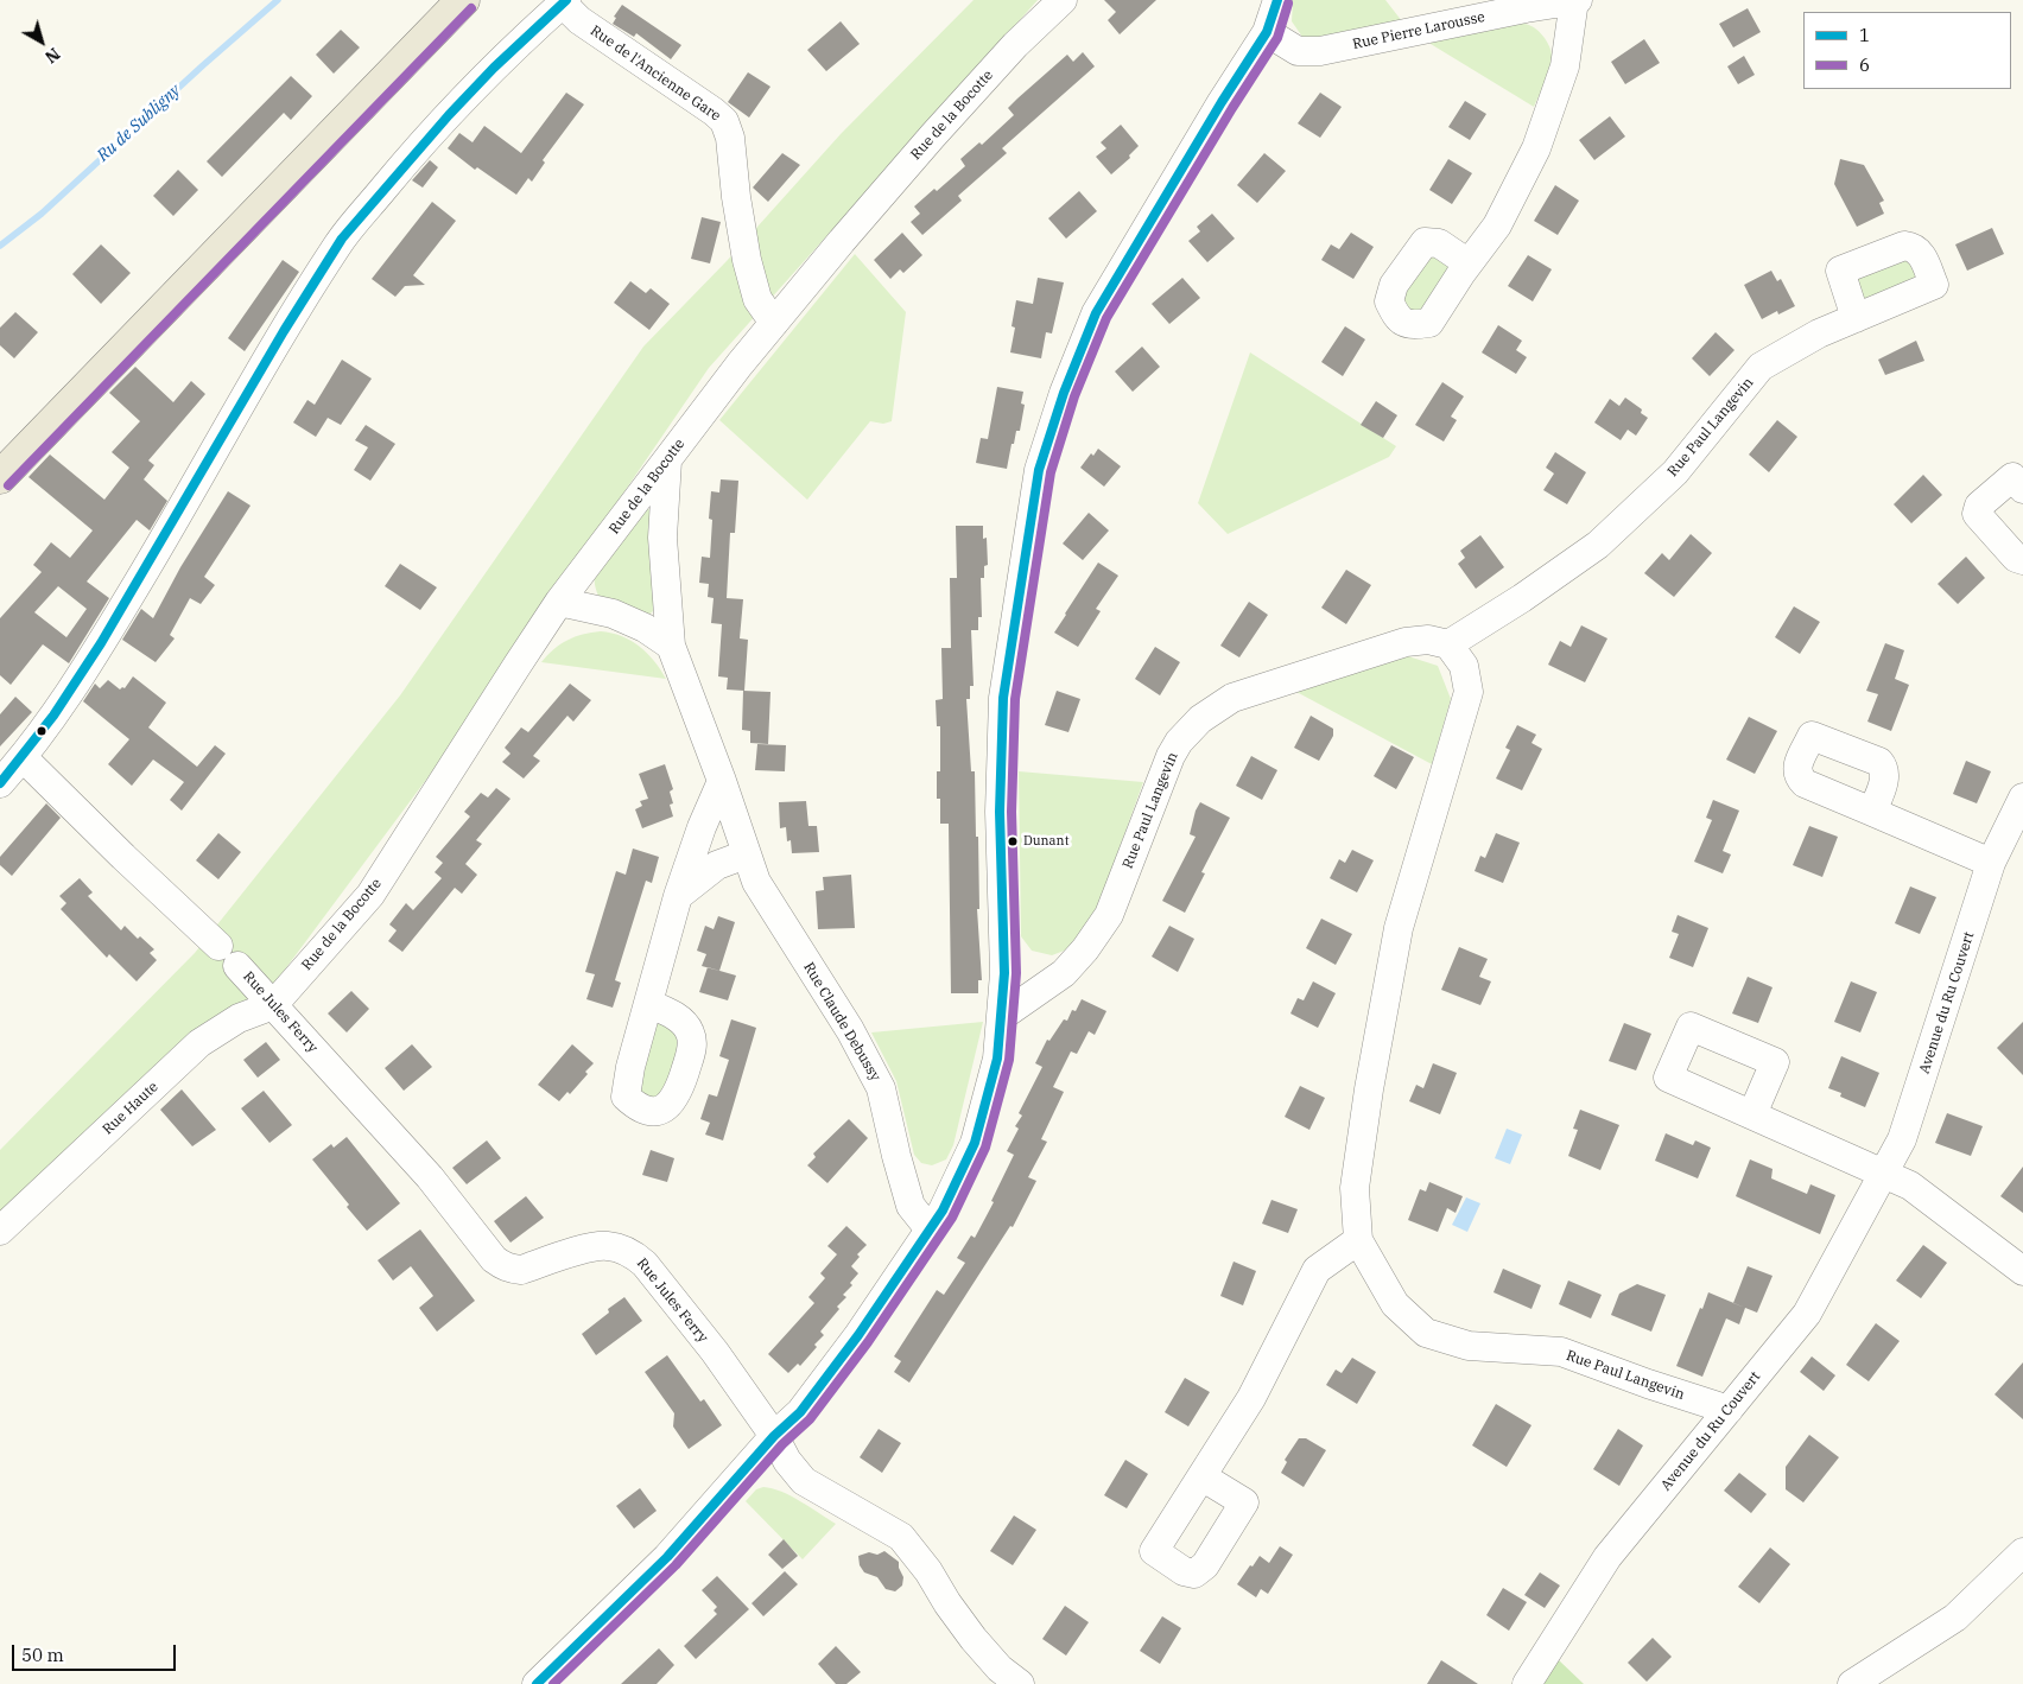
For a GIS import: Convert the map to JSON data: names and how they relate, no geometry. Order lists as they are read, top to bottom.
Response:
{
  "streets": {
    "street": [
      "Rue Pierre Larousse",
      "Rue de l'Ancienne Gare",
      "Rue de la Bocotte",
      "Rue Paul Langevin",
      "Avenue du Ru Couvert",
      "Rue Jules Ferry",
      "Rue Claude Debussy",
      "Rue Haute"
    ]
  },
  "crossings": [
    ["Rue de l'Ancienne Gare", "Rue de la Bocotte"],
    ["Rue de la Bocotte", "Rue Jules Ferry"],
    ["Rue de la Bocotte", "Rue Claude Debussy"],
    ["Rue de la Bocotte", "Rue Haute"],
    ["Rue Paul Langevin", "Avenue du Ru Couvert"],
    ["Rue Jules Ferry", "Rue Haute"]
  ],
  "water": ["Ru de Subligny"],
  "places": ["Dunant"],
  "lines": ["transit line 1", "transit line 6"],
  "legend": ["1", "6"],
  "scale_bar": "50 m",
  "north": "bottom right"
}
